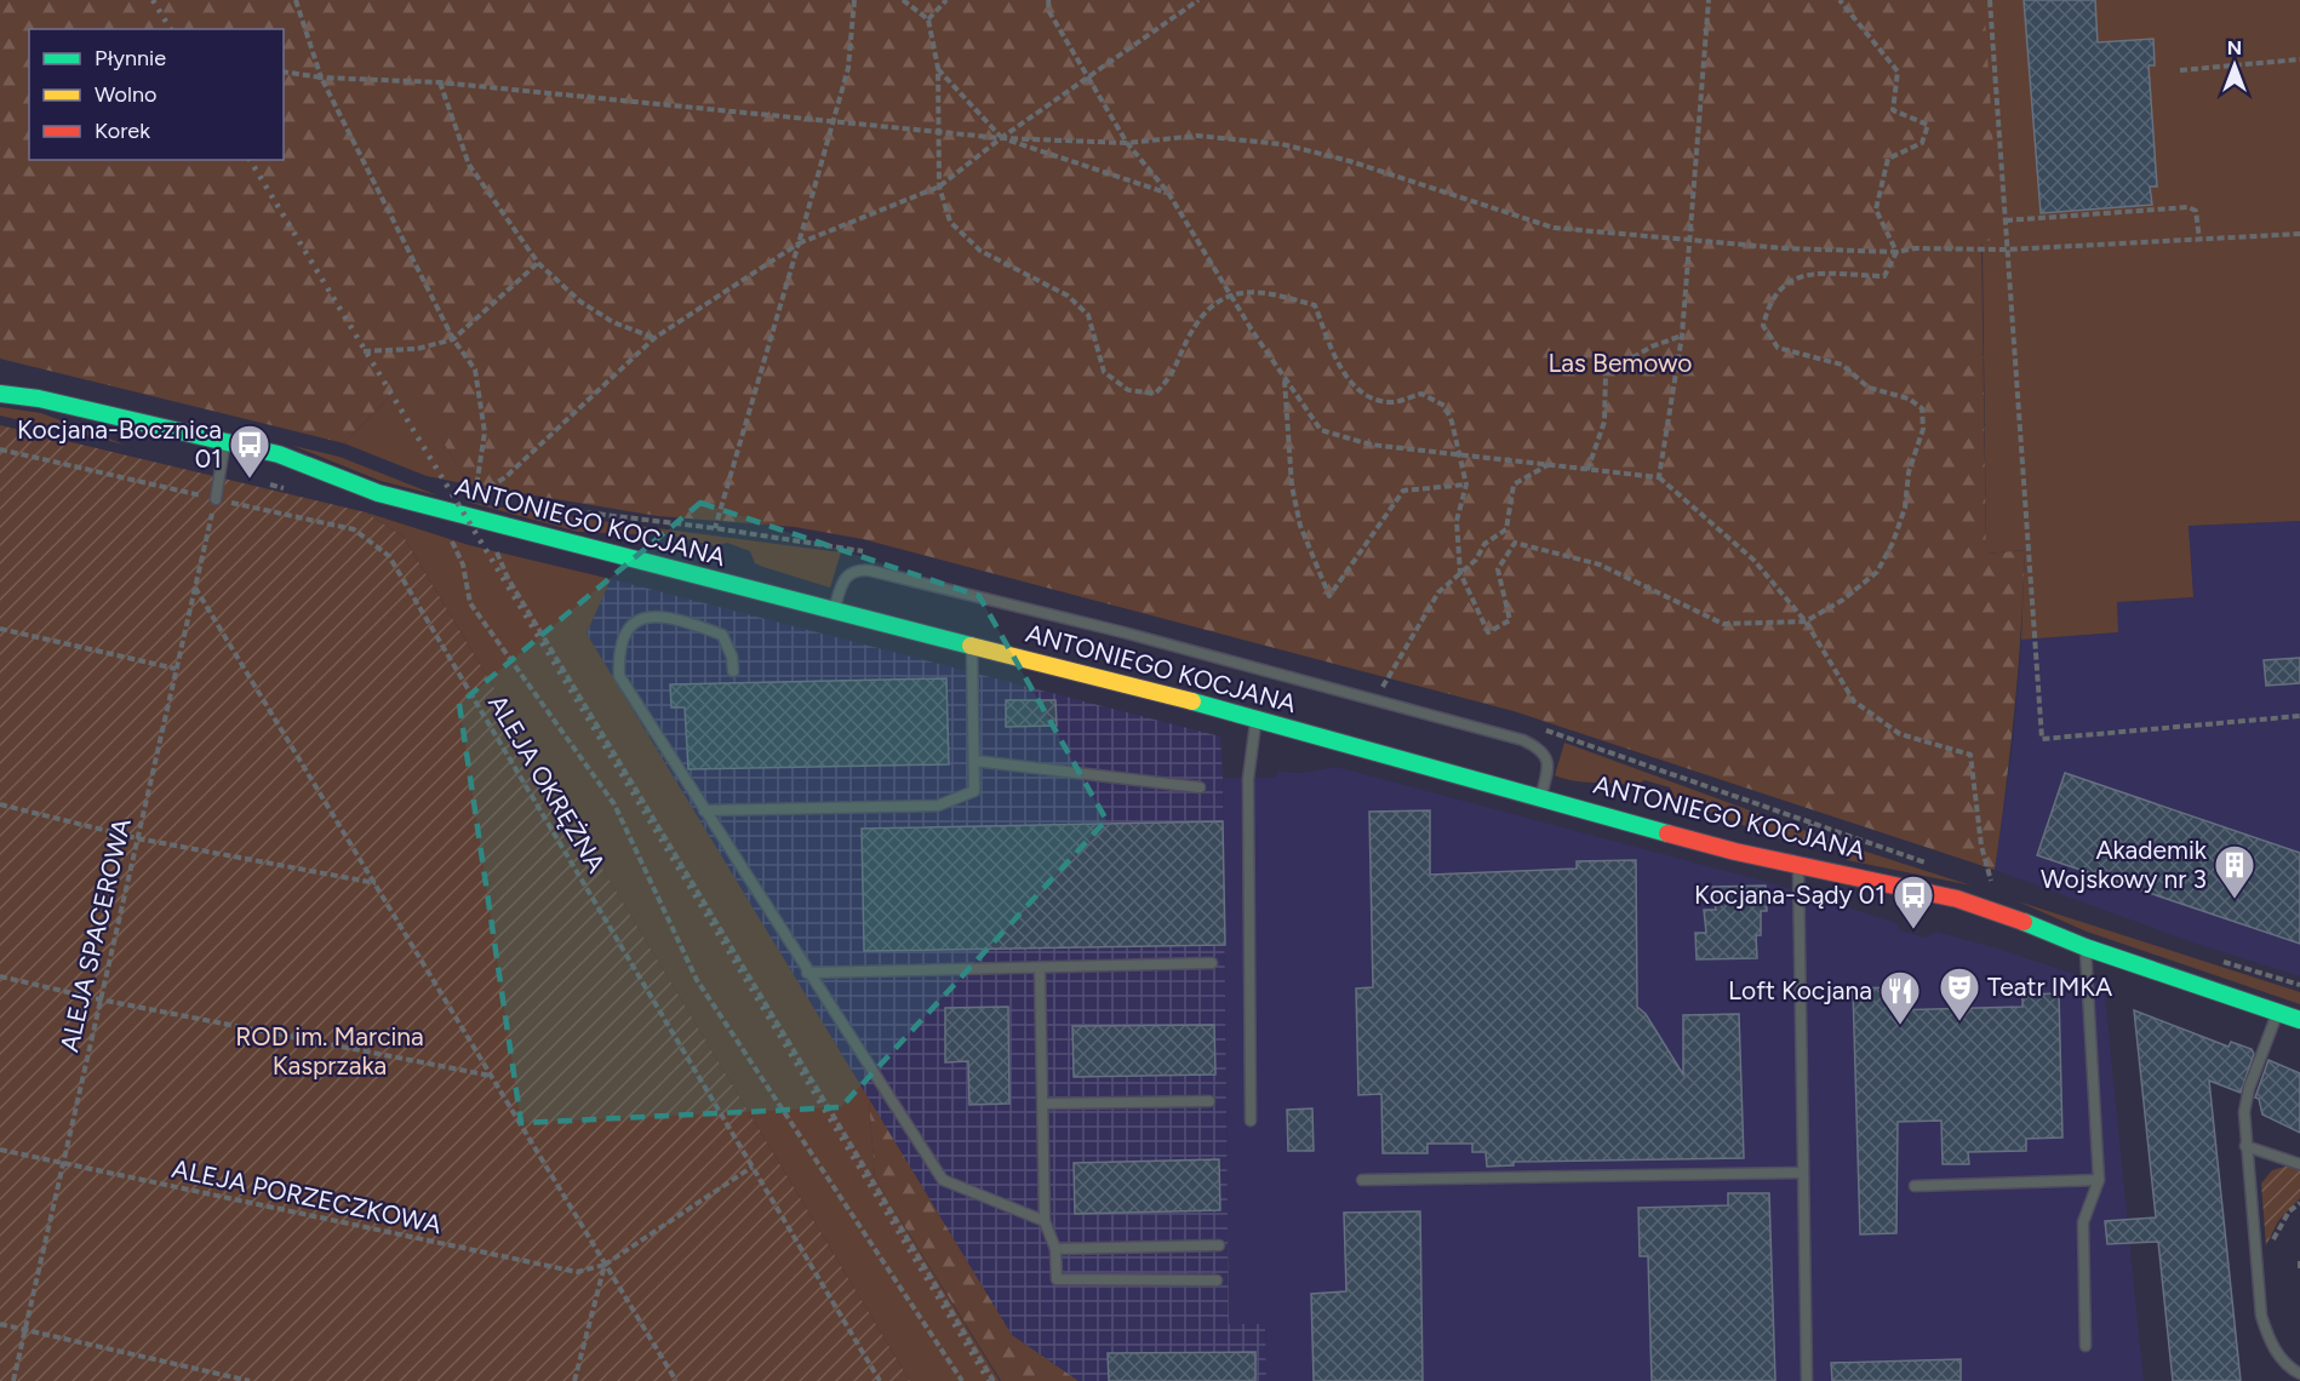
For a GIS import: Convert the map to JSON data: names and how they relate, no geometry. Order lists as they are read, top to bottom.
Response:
{
  "streets": {
    "street": ["ANTONIEGO KOCJANA"],
    "path": ["ALEJA OKRĘŻNA", "ALEJA SPACEROWA", "ALEJA PORZECZKOWA"]
  },
  "crossings": [
    ["ALEJA OKRĘŻNA", "ALEJA SPACEROWA"],
    ["ALEJA SPACEROWA", "ALEJA PORZECZKOWA"]
  ],
  "parks": ["Las Bemowo", "ROD im. Marcina Kasprzaka"],
  "places": {
    "bus stop": ["Kocjana-Bocznica 01", "Kocjana-Sądy 01"],
    "building": ["Akademik Wojskowy nr 3"],
    "theatre": ["Teatr IMKA"],
    "restaurant": ["Loft Kocjana"]
  },
  "legend": ["Płynnie", "Wolno", "Korek"],
  "north": "top"
}
